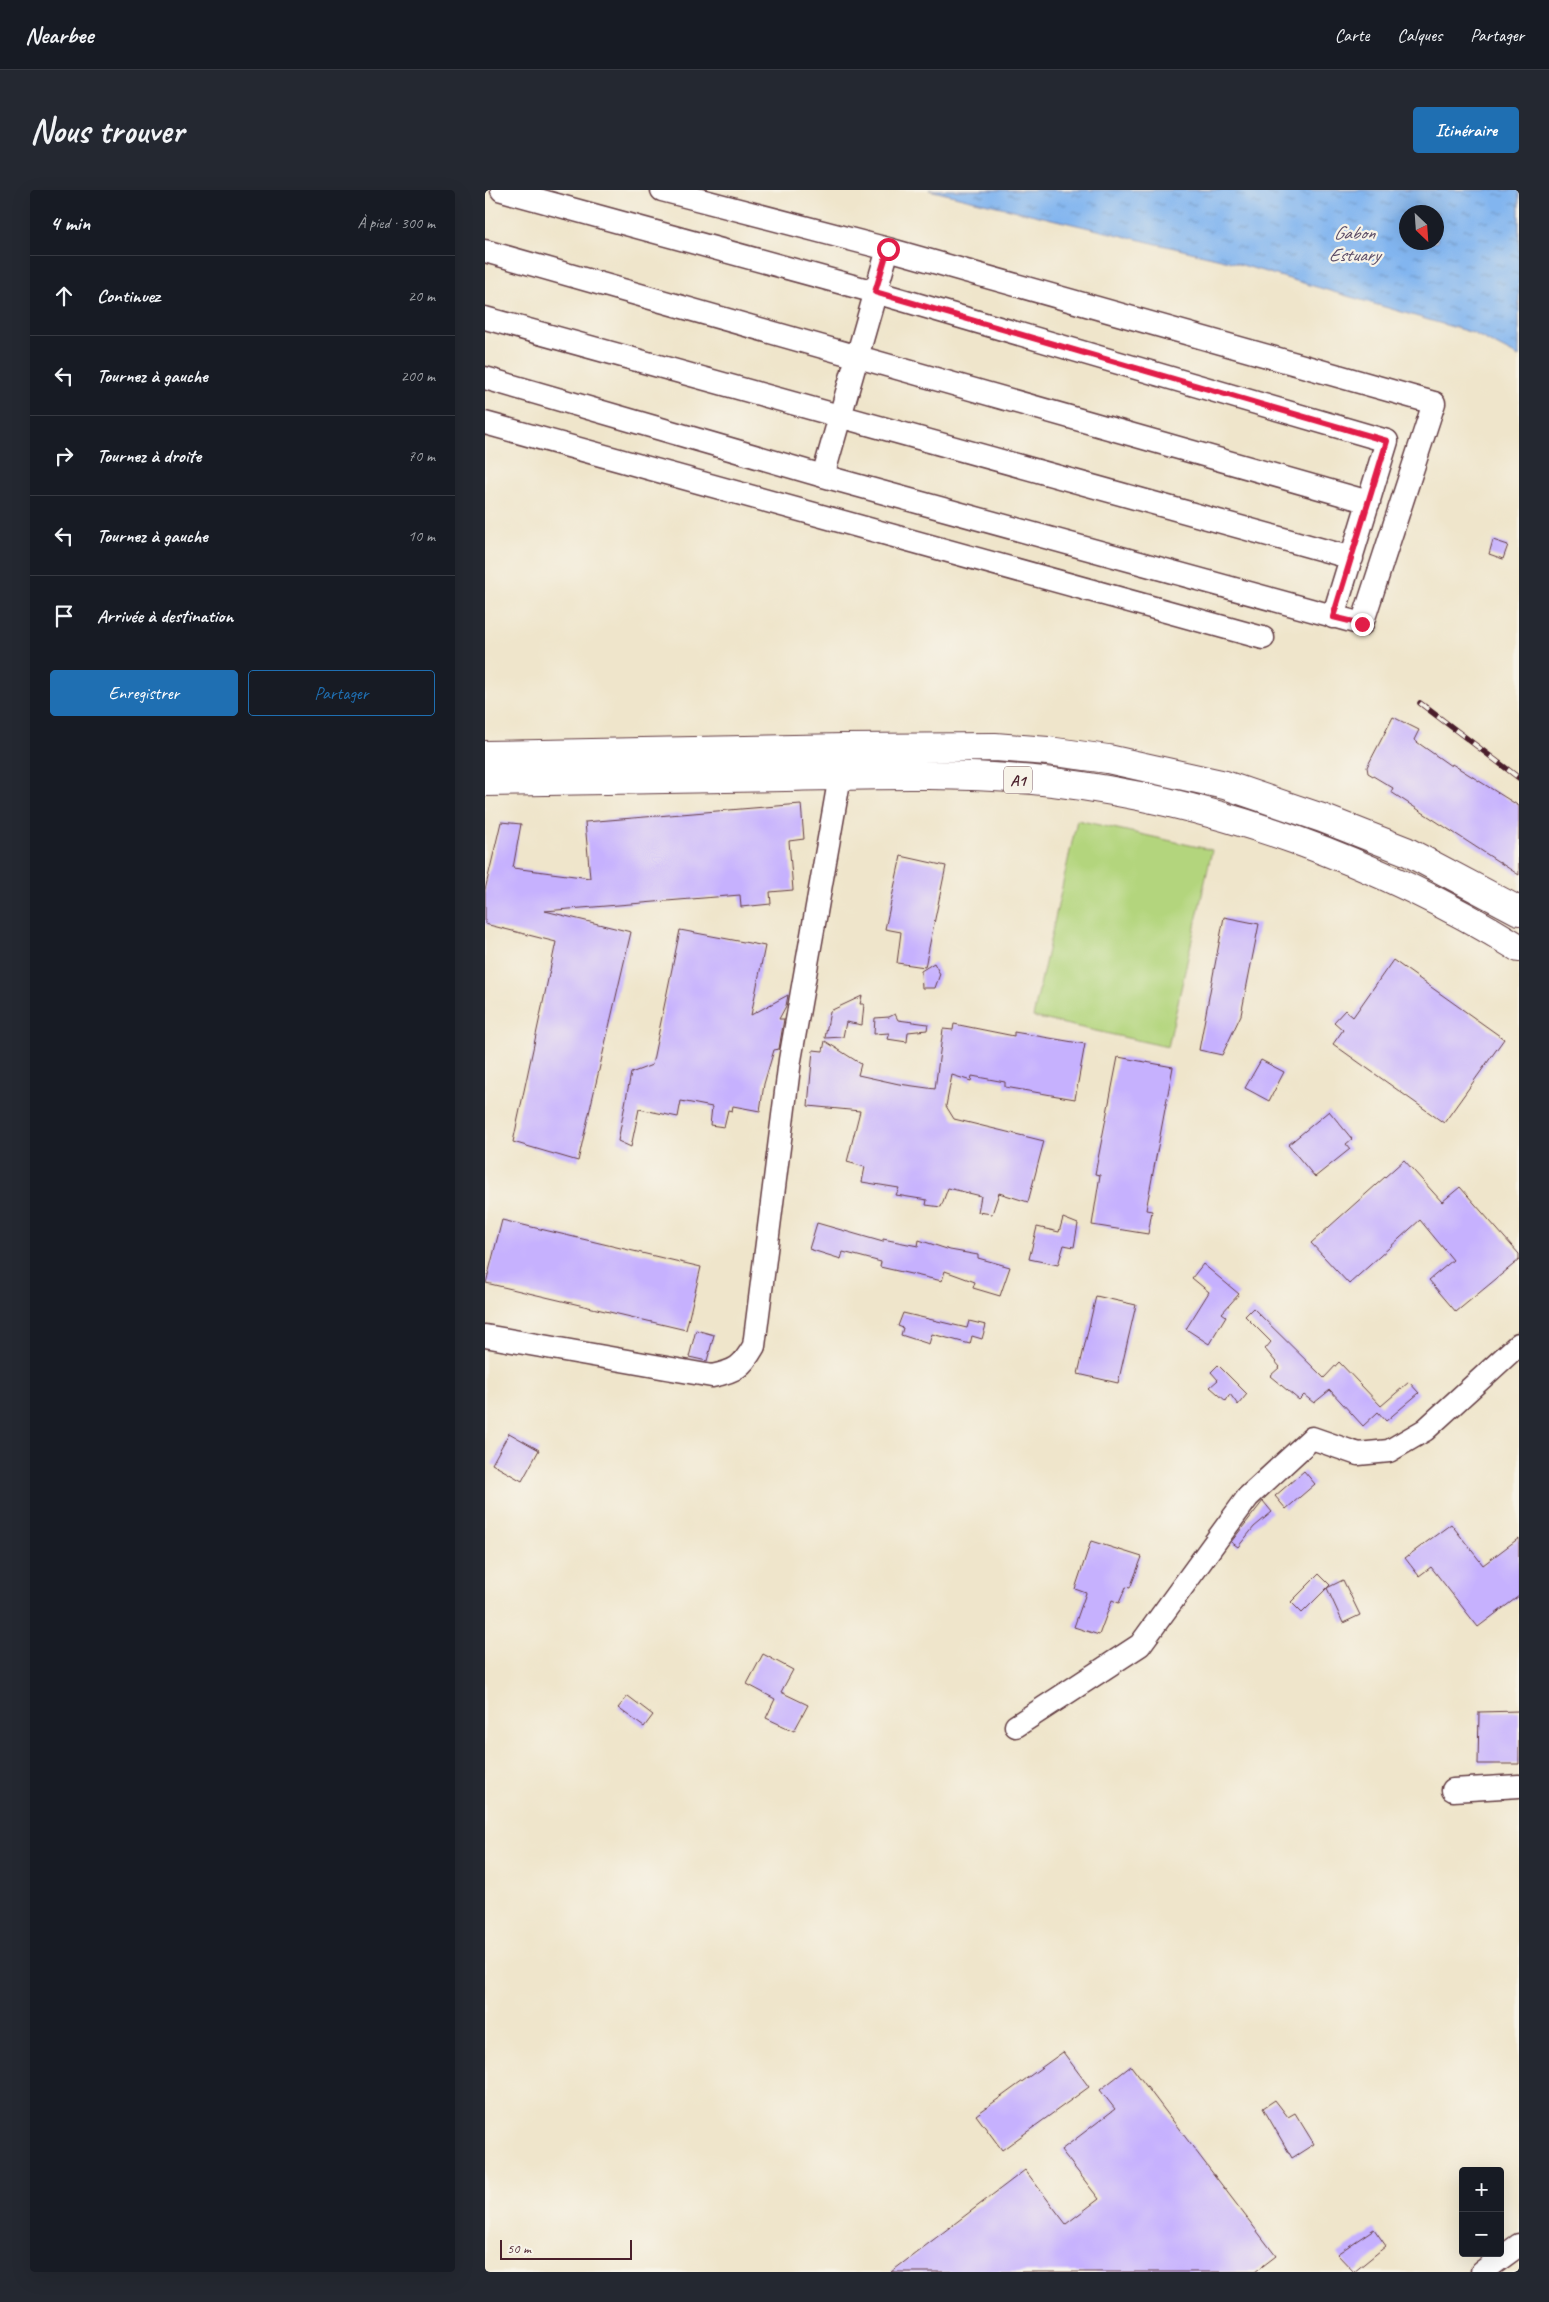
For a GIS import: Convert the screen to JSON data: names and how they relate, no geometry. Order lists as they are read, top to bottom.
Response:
{
  "streets": {
    "highway": ["A1"]
  },
  "water": ["Gabon Estuary"],
  "scale_bar": "50 m",
  "north": "bottom right",
  "page": {
    "header": "Nearbee",
    "nav": ["Carte", "Calques", "Partager"],
    "buttons": [
      "Itinéraire",
      ["Enregistrer", "Partager"]
    ],
    "title": "Nous trouver",
    "heading": ["4 min", "À pied · 300 m"],
    "list": [
      ["Continuez", "20 m"],
      ["Tournez à gauche", "200 m"],
      ["Tournez à droite", "70 m"],
      ["Tournez à gauche", "10 m"],
      "Arrivée à destination"
    ],
    "map_buttons": ["+", "−"],
    "scale": "50 m"
  }
}
